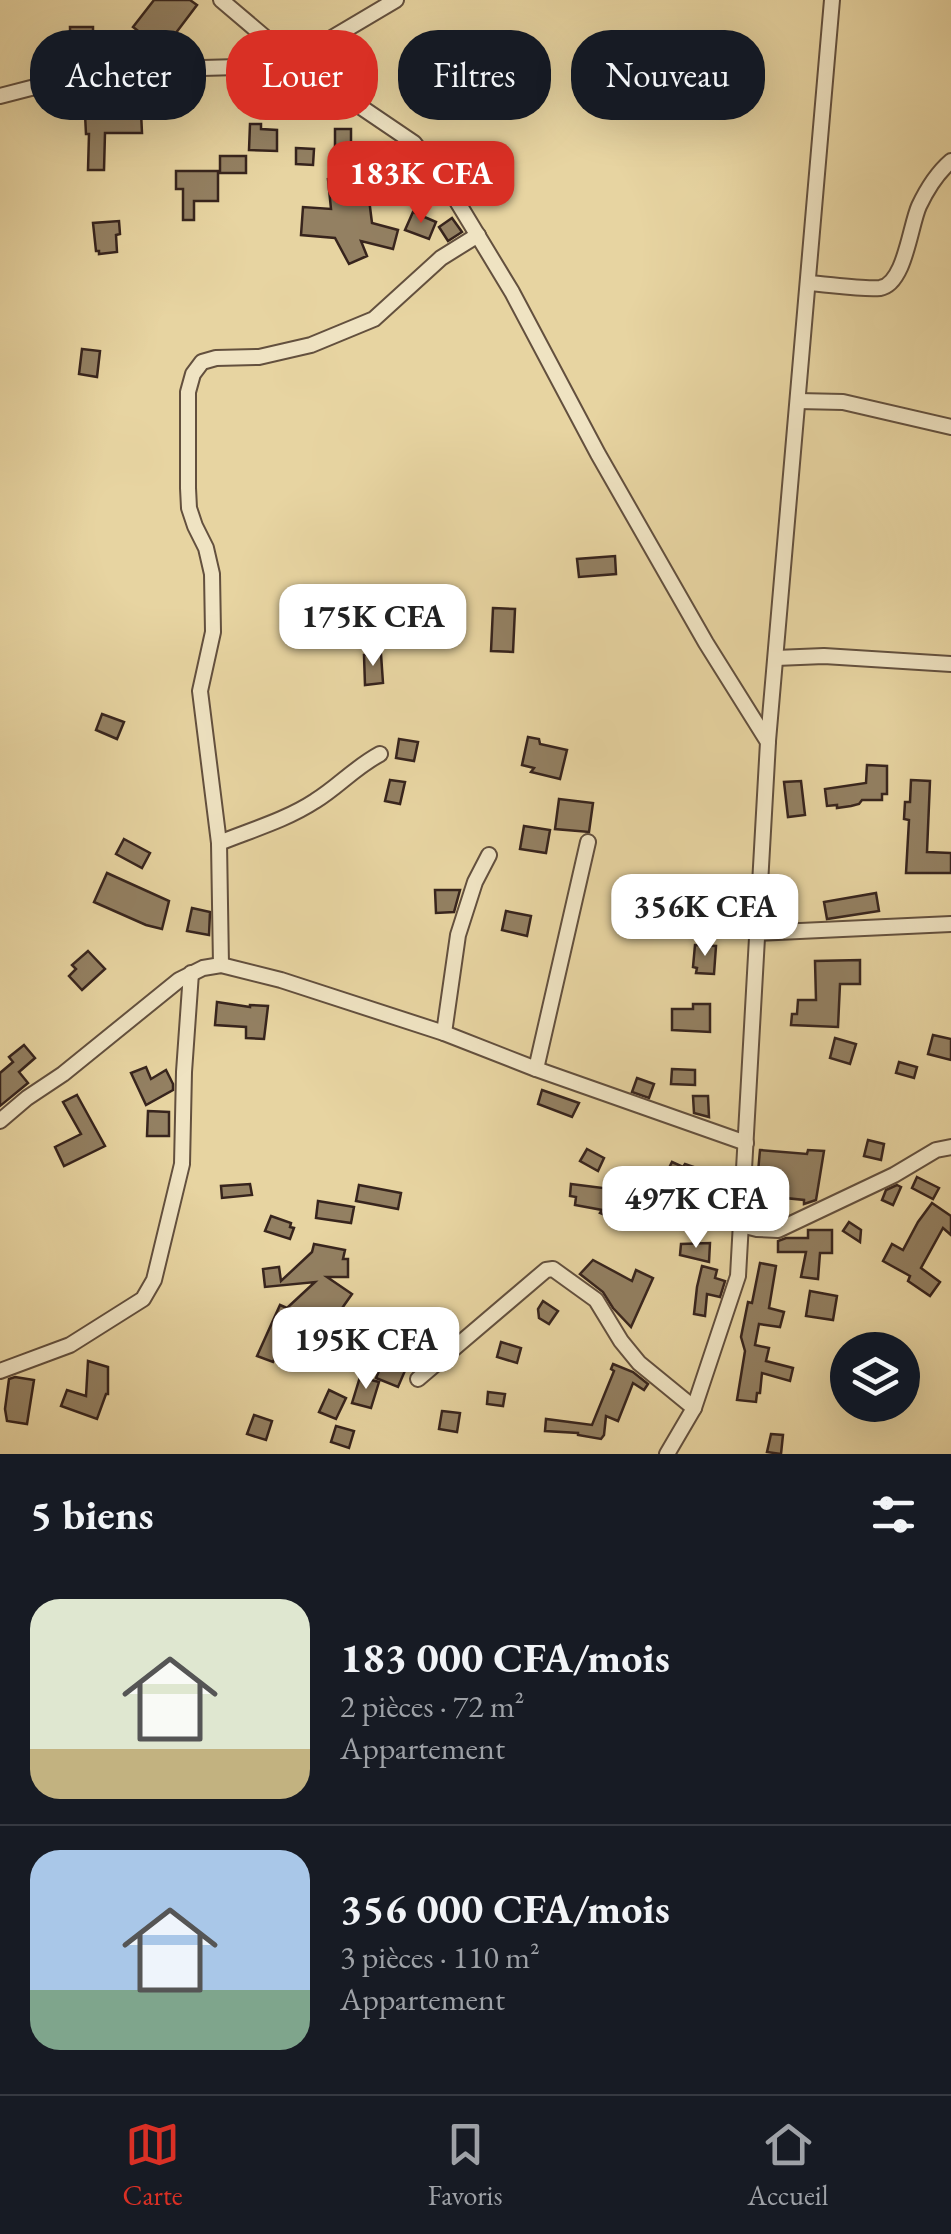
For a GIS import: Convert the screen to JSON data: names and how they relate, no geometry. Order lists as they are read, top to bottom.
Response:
{
  "page": {
    "chip": [
      "Acheter",
      "Louer",
      "Filtres",
      "Nouveau"
    ],
    "price": [
      "183K CFA",
      "175K CFA",
      "356K CFA",
      "497K CFA",
      "195K CFA"
    ],
    "heading": "5 biens",
    "list": [
      {
        "name": "183 000 CFA/mois",
        "note": "2 pièces · 72 m² · Appartement"
      },
      {
        "name": "356 000 CFA/mois",
        "note": "3 pièces · 110 m² · Appartement"
      }
    ],
    "tabs": ["Carte", "Favoris", "Accueil"]
  }
}
